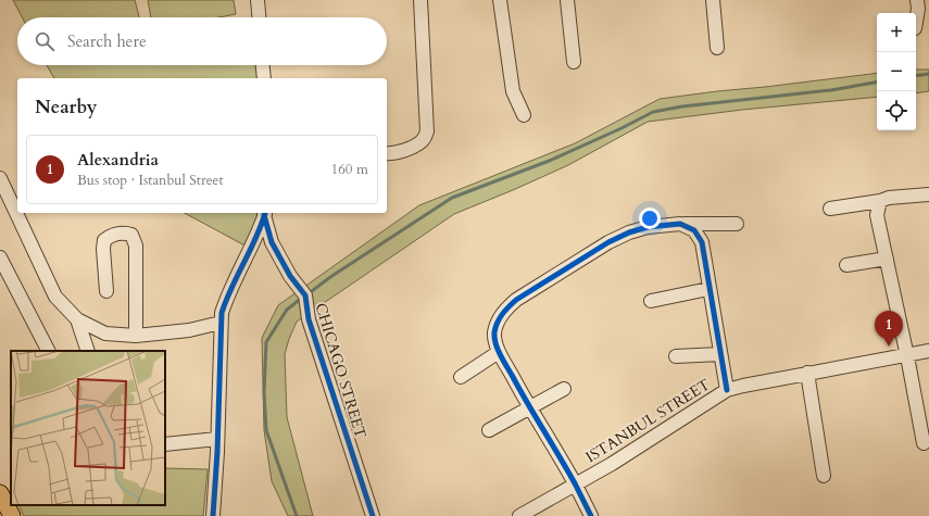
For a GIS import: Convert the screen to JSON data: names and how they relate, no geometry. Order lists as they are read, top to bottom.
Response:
{
  "streets": {
    "street": ["CHICAGO STREET", "ISTANBUL STREET"]
  },
  "page": {
    "map_buttons": ["+", "−"],
    "search": "Search here",
    "heading": "Nearby",
    "list": [
      {
        "mark": "1",
        "name": "Alexandria",
        "note": "Bus stop · Istanbul Street",
        "value": "160 m"
      }
    ],
    "pins": "1"
  }
}
